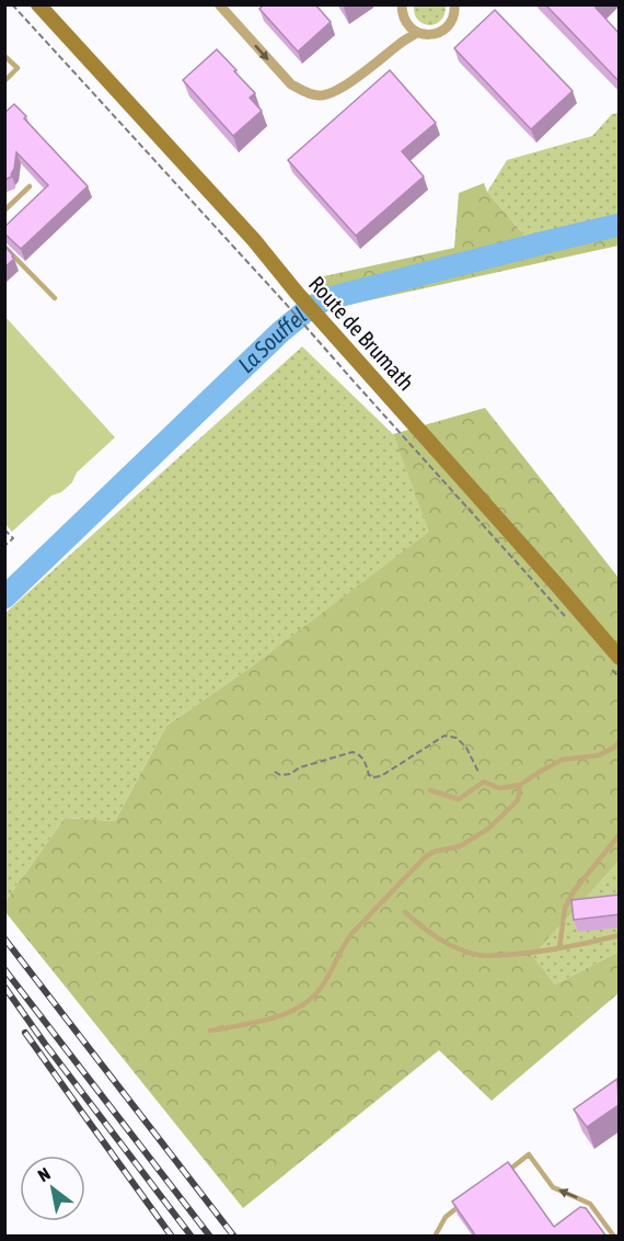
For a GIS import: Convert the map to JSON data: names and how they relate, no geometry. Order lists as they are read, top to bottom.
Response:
{
  "streets": {
    "main road": ["Route de Brumath"]
  },
  "water": ["La Souffel"],
  "north": "top left"
}
